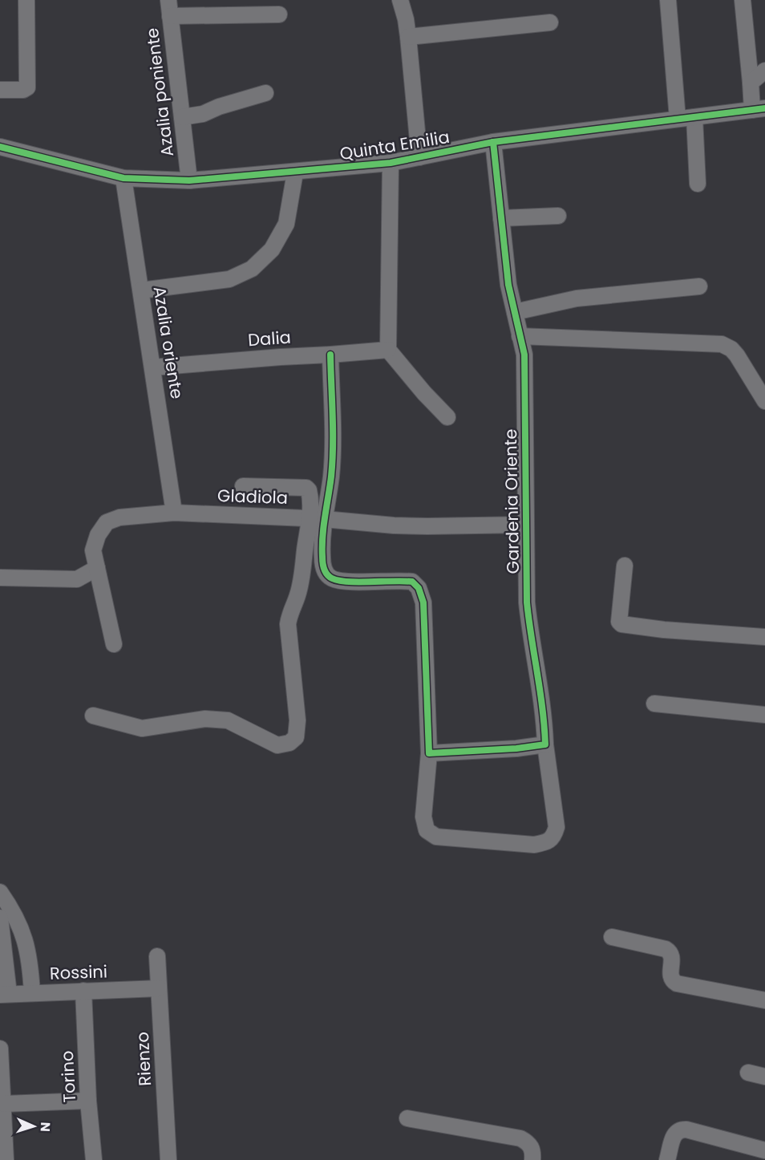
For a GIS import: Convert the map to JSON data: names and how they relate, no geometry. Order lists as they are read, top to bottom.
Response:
{
  "streets": {
    "street": [
      "Azalia poniente",
      "Quinta Emilia",
      "Dalia",
      "Azalia oriente",
      "Gladiola",
      "Gardenia Oriente",
      "Rossini",
      "Rienzo",
      "Torino"
    ]
  },
  "crossings": [
    ["Azalia poniente", "Quinta Emilia"],
    ["Quinta Emilia", "Azalia oriente"],
    ["Quinta Emilia", "Gardenia Oriente"],
    ["Dalia", "Azalia oriente"],
    ["Azalia oriente", "Gladiola"],
    ["Gladiola", "Gardenia Oriente"],
    ["Rossini", "Rienzo"],
    ["Rossini", "Torino"]
  ],
  "north": "right"
}
